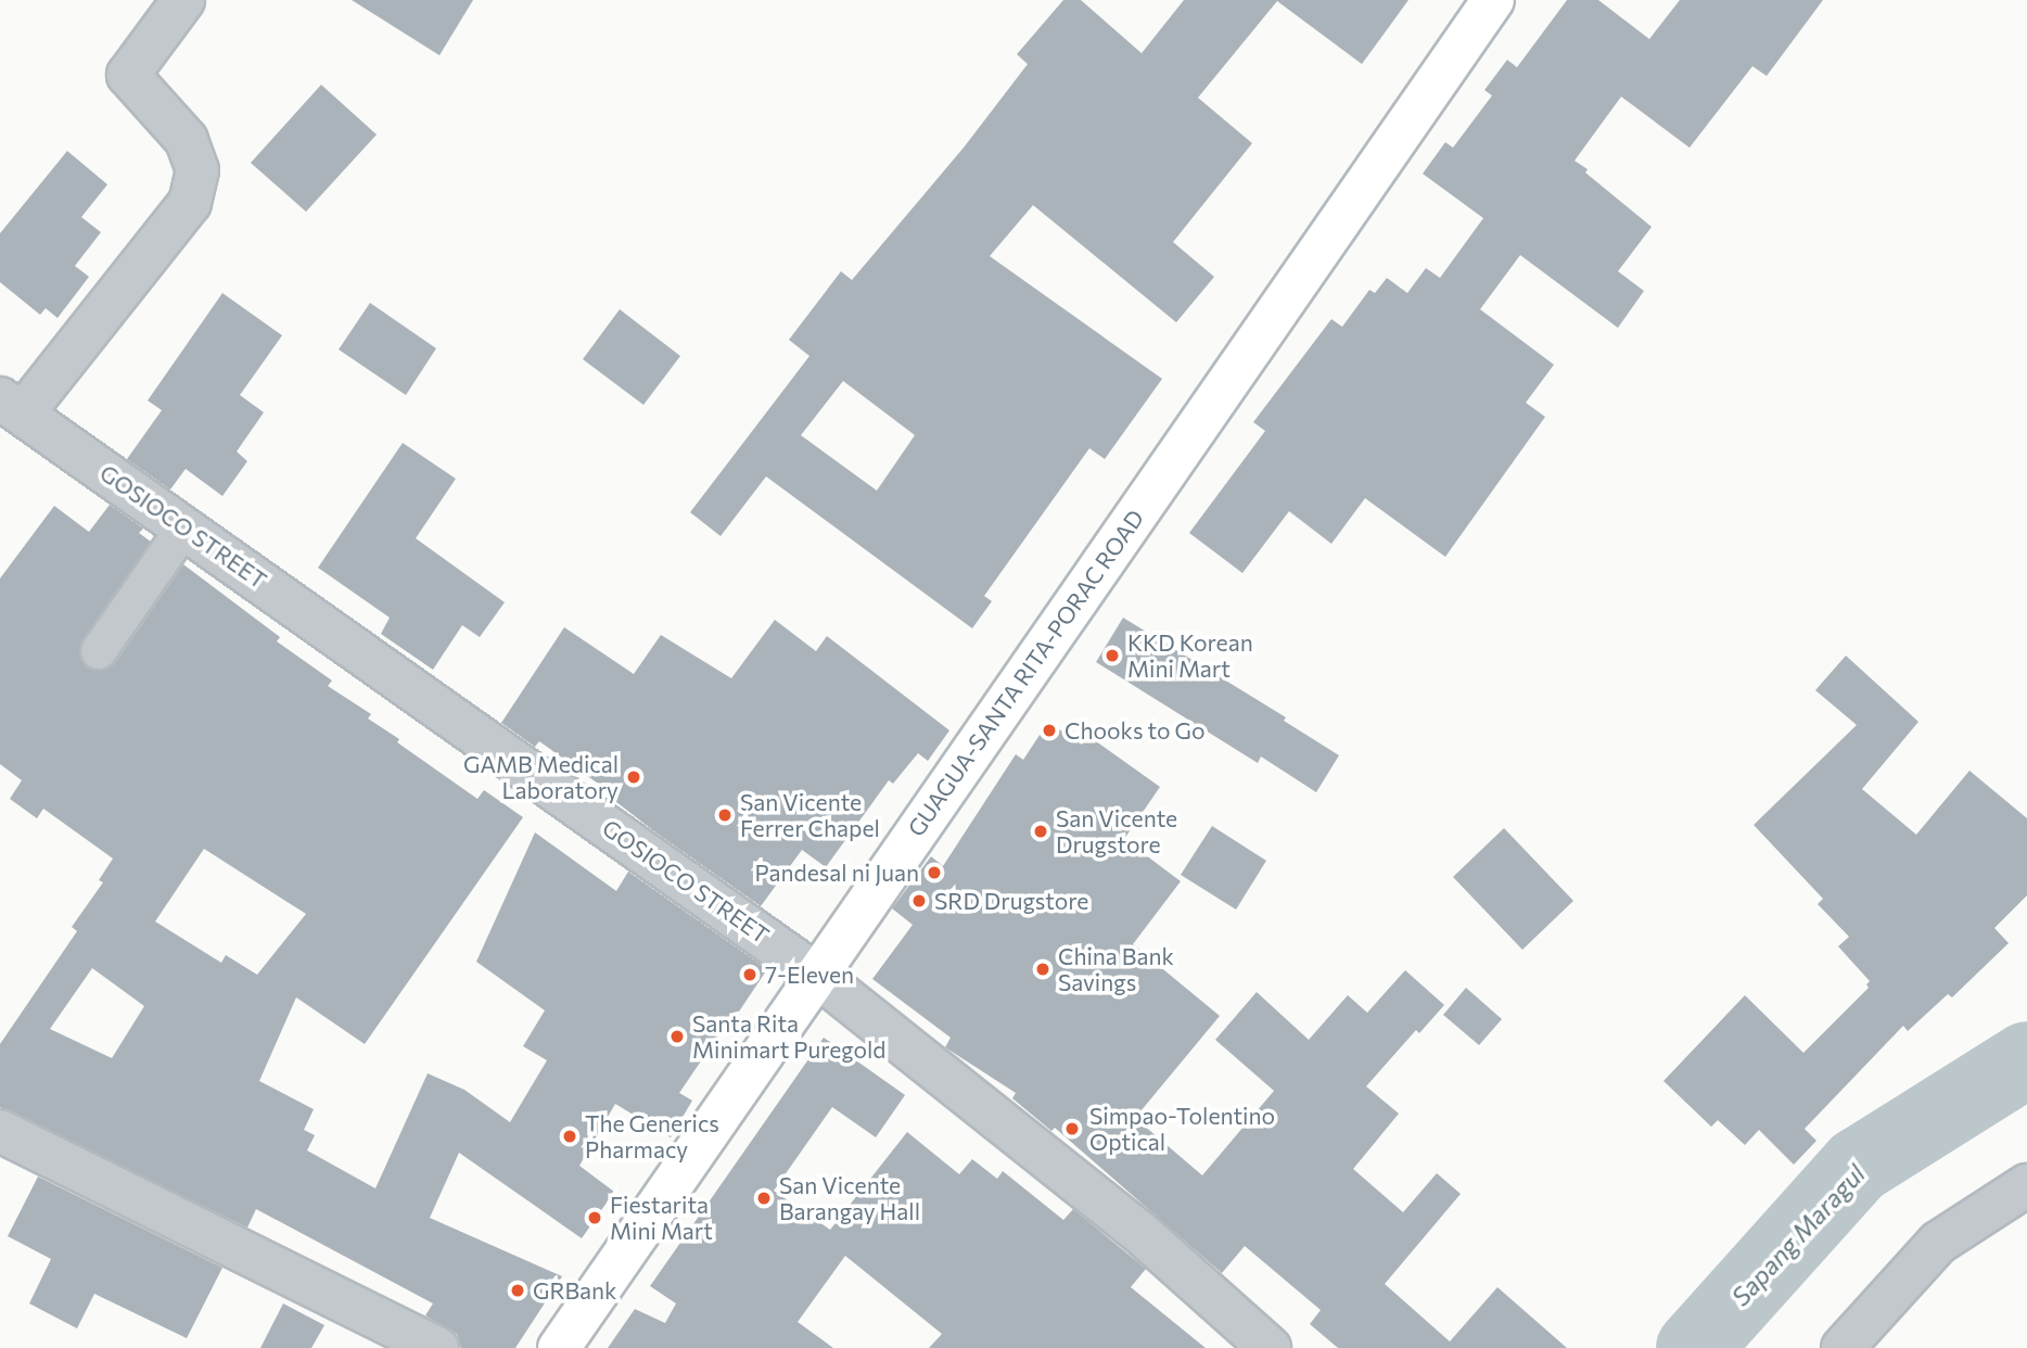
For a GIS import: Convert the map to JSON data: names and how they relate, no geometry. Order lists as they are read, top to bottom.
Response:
{
  "streets": {
    "main road": ["GUAGUA-SANTA RITA-PORAC ROAD"],
    "street": ["GOSIOCO STREET"]
  },
  "crossings": [
    ["GOSIOCO STREET", "GUAGUA-SANTA RITA-PORAC ROAD"]
  ],
  "water": ["Sapang Maragul"],
  "places": [
    "KKD Korean Mini Mart",
    "Chooks to Go",
    "GAMB Medical Laboratory",
    "San Vicente Ferrer Chapel",
    "San Vicente Drugstore",
    "Pandesal ni Juan",
    "SRD Drugstore",
    "China Bank Savings",
    "7-Eleven",
    "Santa Rita Minimart Puregold",
    "Simpao-Tolentino Optical",
    "The Generics Pharmacy",
    "San Vicente Barangay Hall",
    "Fiestarita Mini Mart",
    "GRBank"
  ]
}
